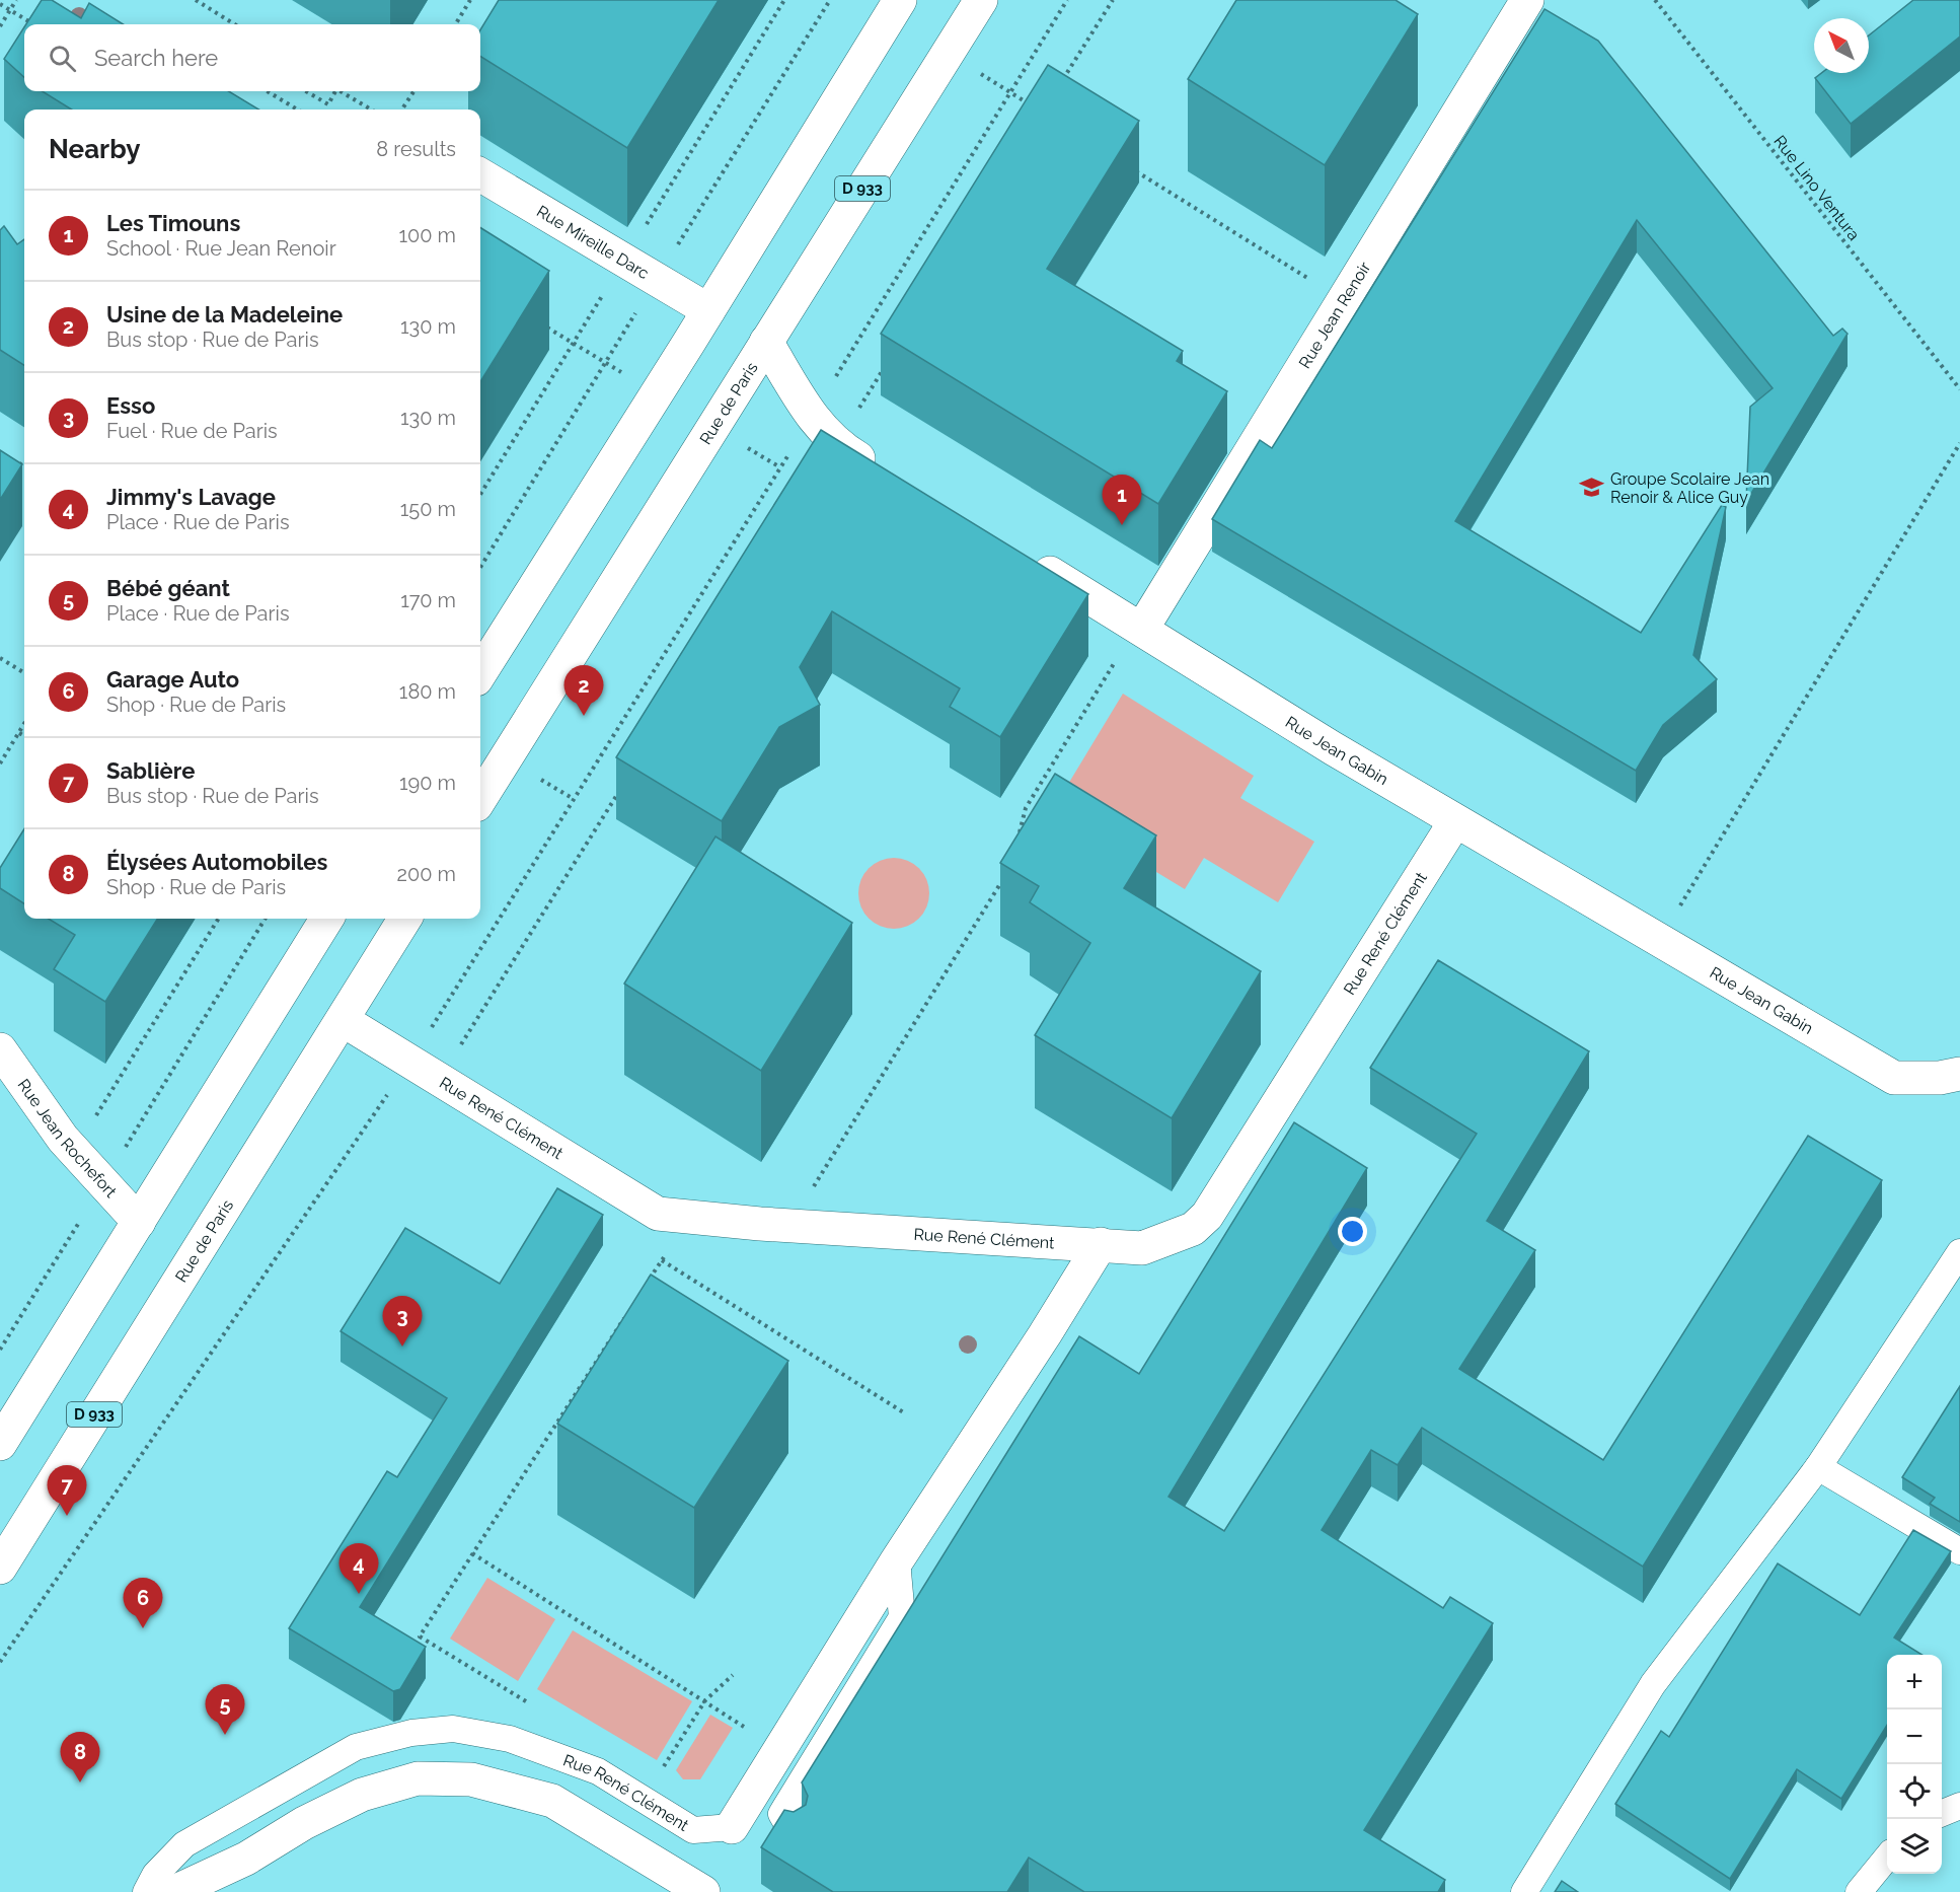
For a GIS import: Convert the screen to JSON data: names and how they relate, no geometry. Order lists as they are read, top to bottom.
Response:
{
  "streets": {
    "street": [
      "D 933",
      "Rue Mireille Darc",
      "Rue Jean Renoir",
      "Rue de Paris",
      "Rue Jean Gabin",
      "Rue René Clément",
      "Rue Jean Rochefort"
    ],
    "path": ["Rue Lino Ventura"]
  },
  "crossings": [
    ["Rue Jean Renoir", "Rue Jean Gabin"],
    ["Rue de Paris", "Rue René Clément"],
    ["Rue Jean Gabin", "Rue René Clément"]
  ],
  "places": {
    "school or university": ["Groupe Scolaire Jean Renoir & Alice Guy"]
  },
  "north": "top left",
  "page": {
    "search": "Search here",
    "heading": ["Nearby", "8 results"],
    "list": [
      {
        "mark": "1",
        "name": "Les Timouns",
        "note": "School · Rue Jean Renoir",
        "value": "100 m"
      },
      {
        "mark": "2",
        "name": "Usine de la Madeleine",
        "note": "Bus stop · Rue de Paris",
        "value": "130 m"
      },
      {
        "mark": "3",
        "name": "Esso",
        "note": "Fuel · Rue de Paris",
        "value": "130 m"
      },
      {
        "mark": "4",
        "name": "Jimmy's Lavage",
        "note": "Place · Rue de Paris",
        "value": "150 m"
      },
      {
        "mark": "5",
        "name": "Bébé géant",
        "note": "Place · Rue de Paris",
        "value": "170 m"
      },
      {
        "mark": "6",
        "name": "Garage Auto",
        "note": "Shop · Rue de Paris",
        "value": "180 m"
      },
      {
        "mark": "7",
        "name": "Sablière",
        "note": "Bus stop · Rue de Paris",
        "value": "190 m"
      },
      {
        "mark": "8",
        "name": "Élysées Automobiles",
        "note": "Shop · Rue de Paris",
        "value": "200 m"
      }
    ],
    "pins": [
      "1",
      "2",
      "3",
      "7",
      "4",
      "6",
      "5",
      "8"
    ],
    "map_buttons": ["+", "−"]
  }
}
